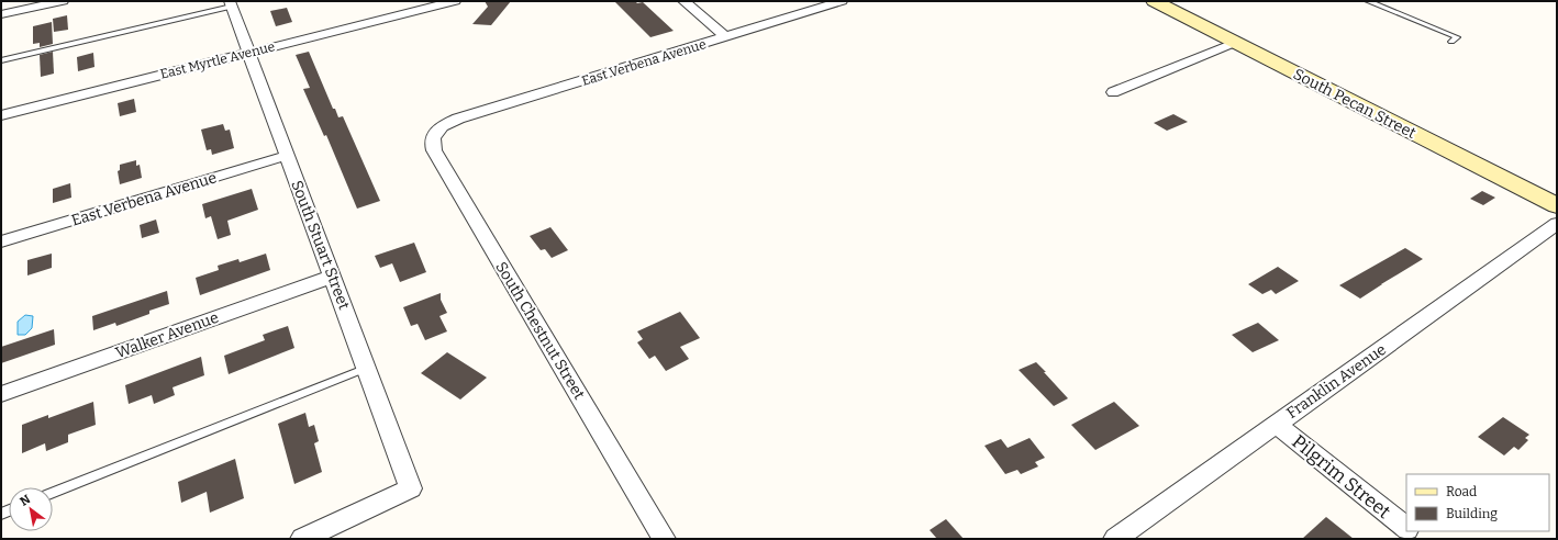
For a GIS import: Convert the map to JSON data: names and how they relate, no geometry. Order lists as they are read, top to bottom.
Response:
{
  "streets": {
    "street": [
      "East Myrtle Avenue",
      "East Verbena Avenue",
      "South Pecan Street",
      "South Stuart Street",
      "South Chestnut Street",
      "Walker Avenue",
      "Franklin Avenue",
      "Pilgrim Street"
    ]
  },
  "crossings": [
    ["East Myrtle Avenue", "South Stuart Street"],
    ["East Verbena Avenue", "South Stuart Street"],
    ["East Verbena Avenue", "South Chestnut Street"],
    ["South Stuart Street", "Walker Avenue"],
    ["Franklin Avenue", "Pilgrim Street"]
  ],
  "legend": ["Road", "Building"],
  "north": "top left"
}
